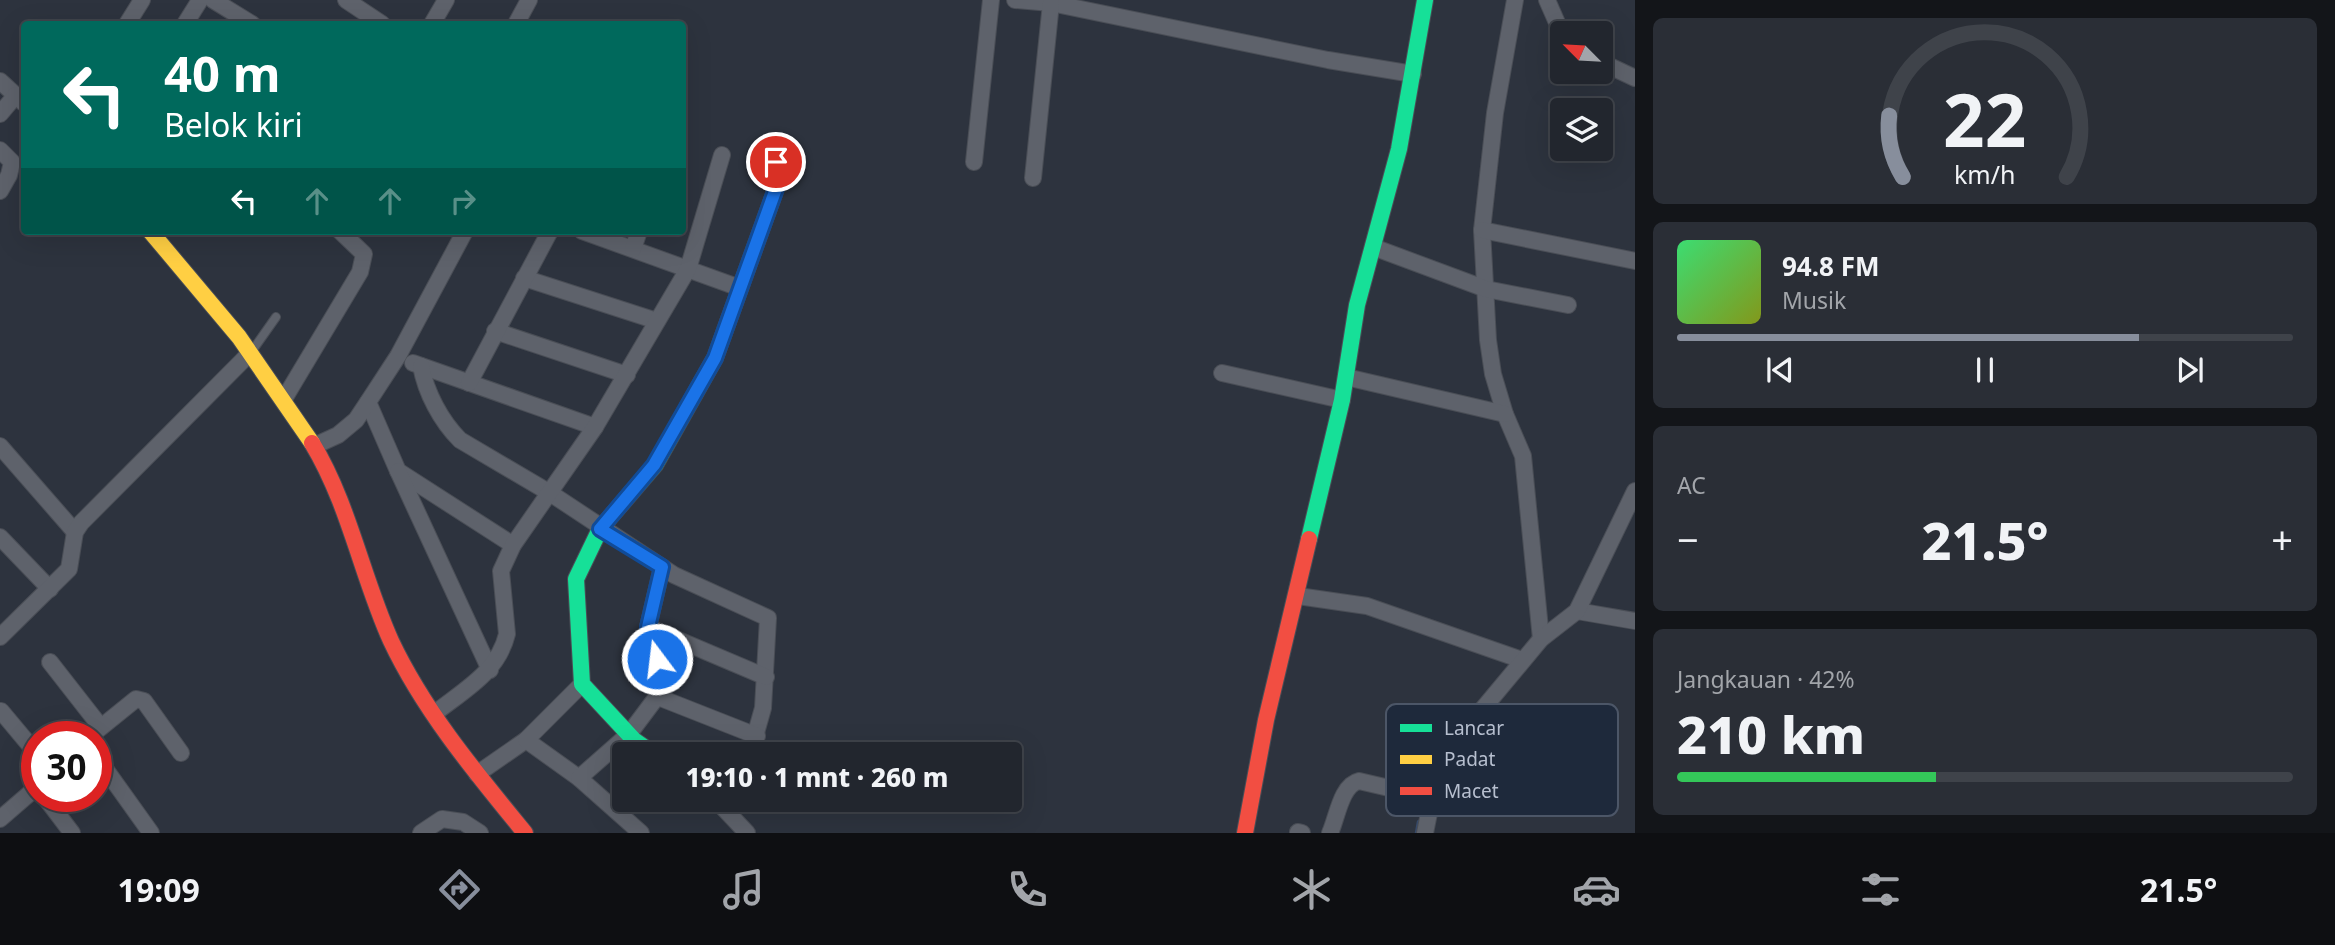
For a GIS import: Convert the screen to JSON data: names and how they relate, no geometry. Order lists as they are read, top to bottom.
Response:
{
  "legend": ["Lancar", "Padat", "Macet"],
  "north": "top left",
  "page": {
    "turn": ["40 m", "Belok kiri"],
    "song": ["94.8 FM", "Musik"],
    "tile": [
      "AC",
      ["Jangkauan · 42%", "210 km"]
    ],
    "heat": ["−", "21.5°", "+"],
    "limit": "30",
    "trip": "19:10 · 1 mnt · 260 m",
    "tabs": ["19:09", "21.5°"],
    "gauge": ["22", "km/h"]
  }
}
